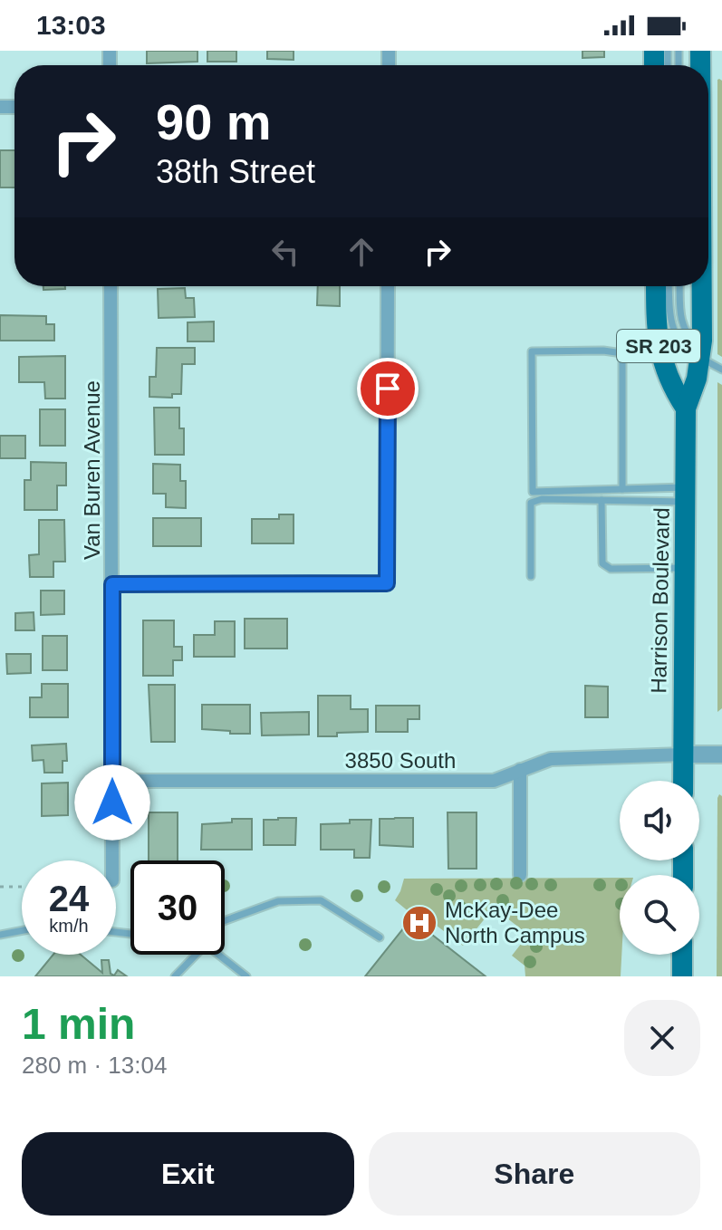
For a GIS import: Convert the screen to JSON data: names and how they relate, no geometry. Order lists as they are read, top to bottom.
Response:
{
  "streets": {
    "main road": ["SR 203", "Harrison Boulevard"],
    "street": ["Van Buren Avenue", "3850 South"]
  },
  "crossings": [
    ["Van Buren Avenue", "3850 South"],
    ["Harrison Boulevard", "3850 South"]
  ],
  "places": {
    "hospital": ["McKay-Dee North Campus"]
  },
  "page": {
    "status": "13:03",
    "turn": ["90 m", "38th Street"],
    "speed": "24 km/h",
    "limit": "30",
    "heading": ["1 min", "280 m · 13:04"],
    "buttons": ["Exit", "Share"]
  }
}
